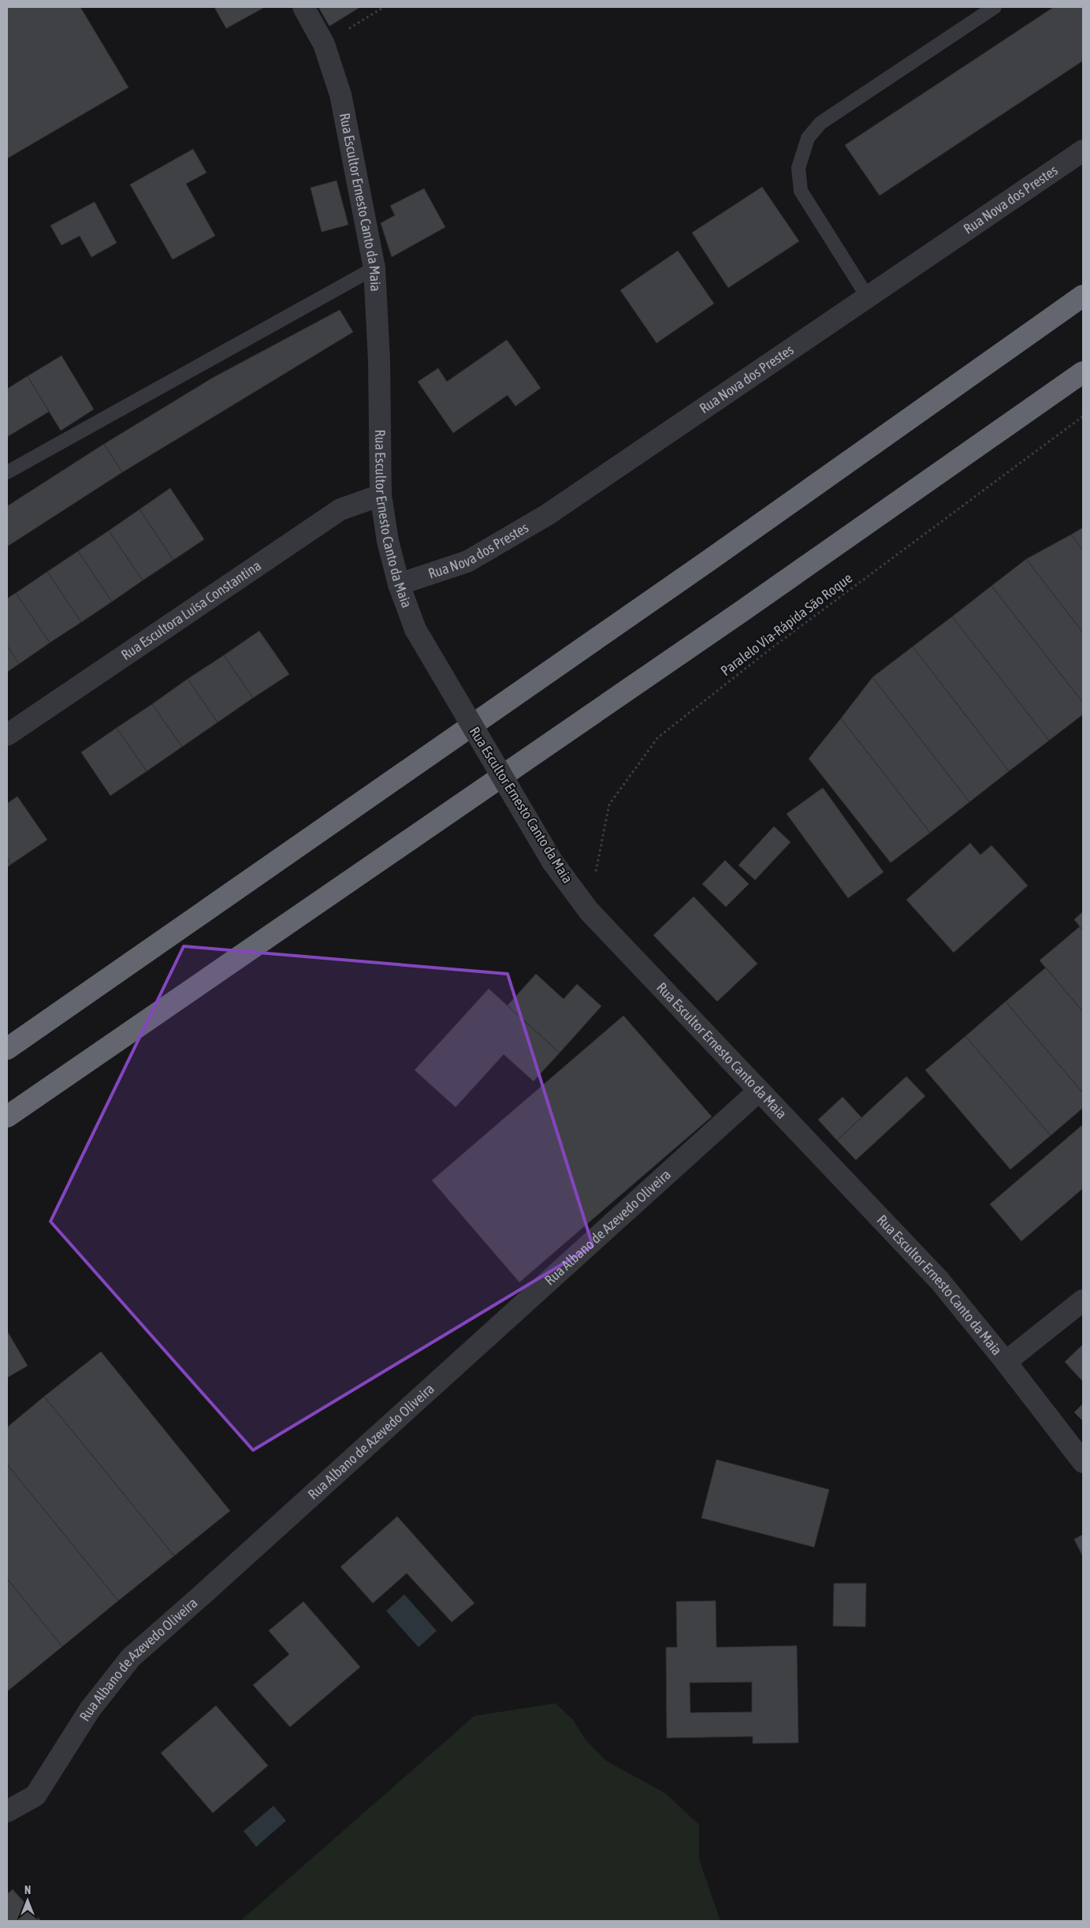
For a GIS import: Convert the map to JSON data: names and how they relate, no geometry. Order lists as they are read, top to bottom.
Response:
{
  "streets": {
    "street": [
      "Rua Nova dos Prestes",
      "Rua Escultor Ernesto Canto da Maia",
      "Rua Escultora Luísa Constantina",
      "Rua Albano de Azevedo Oliveira"
    ],
    "path": ["Paralelo Via-Rápida São Roque"]
  },
  "crossings": [
    ["Rua Nova dos Prestes", "Rua Escultor Ernesto Canto da Maia"],
    ["Rua Escultor Ernesto Canto da Maia", "Rua Escultora Luísa Constantina"],
    ["Rua Escultor Ernesto Canto da Maia", "Paralelo Via-Rápida São Roque"],
    ["Rua Escultor Ernesto Canto da Maia", "Rua Albano de Azevedo Oliveira"]
  ],
  "north": "top"
}
